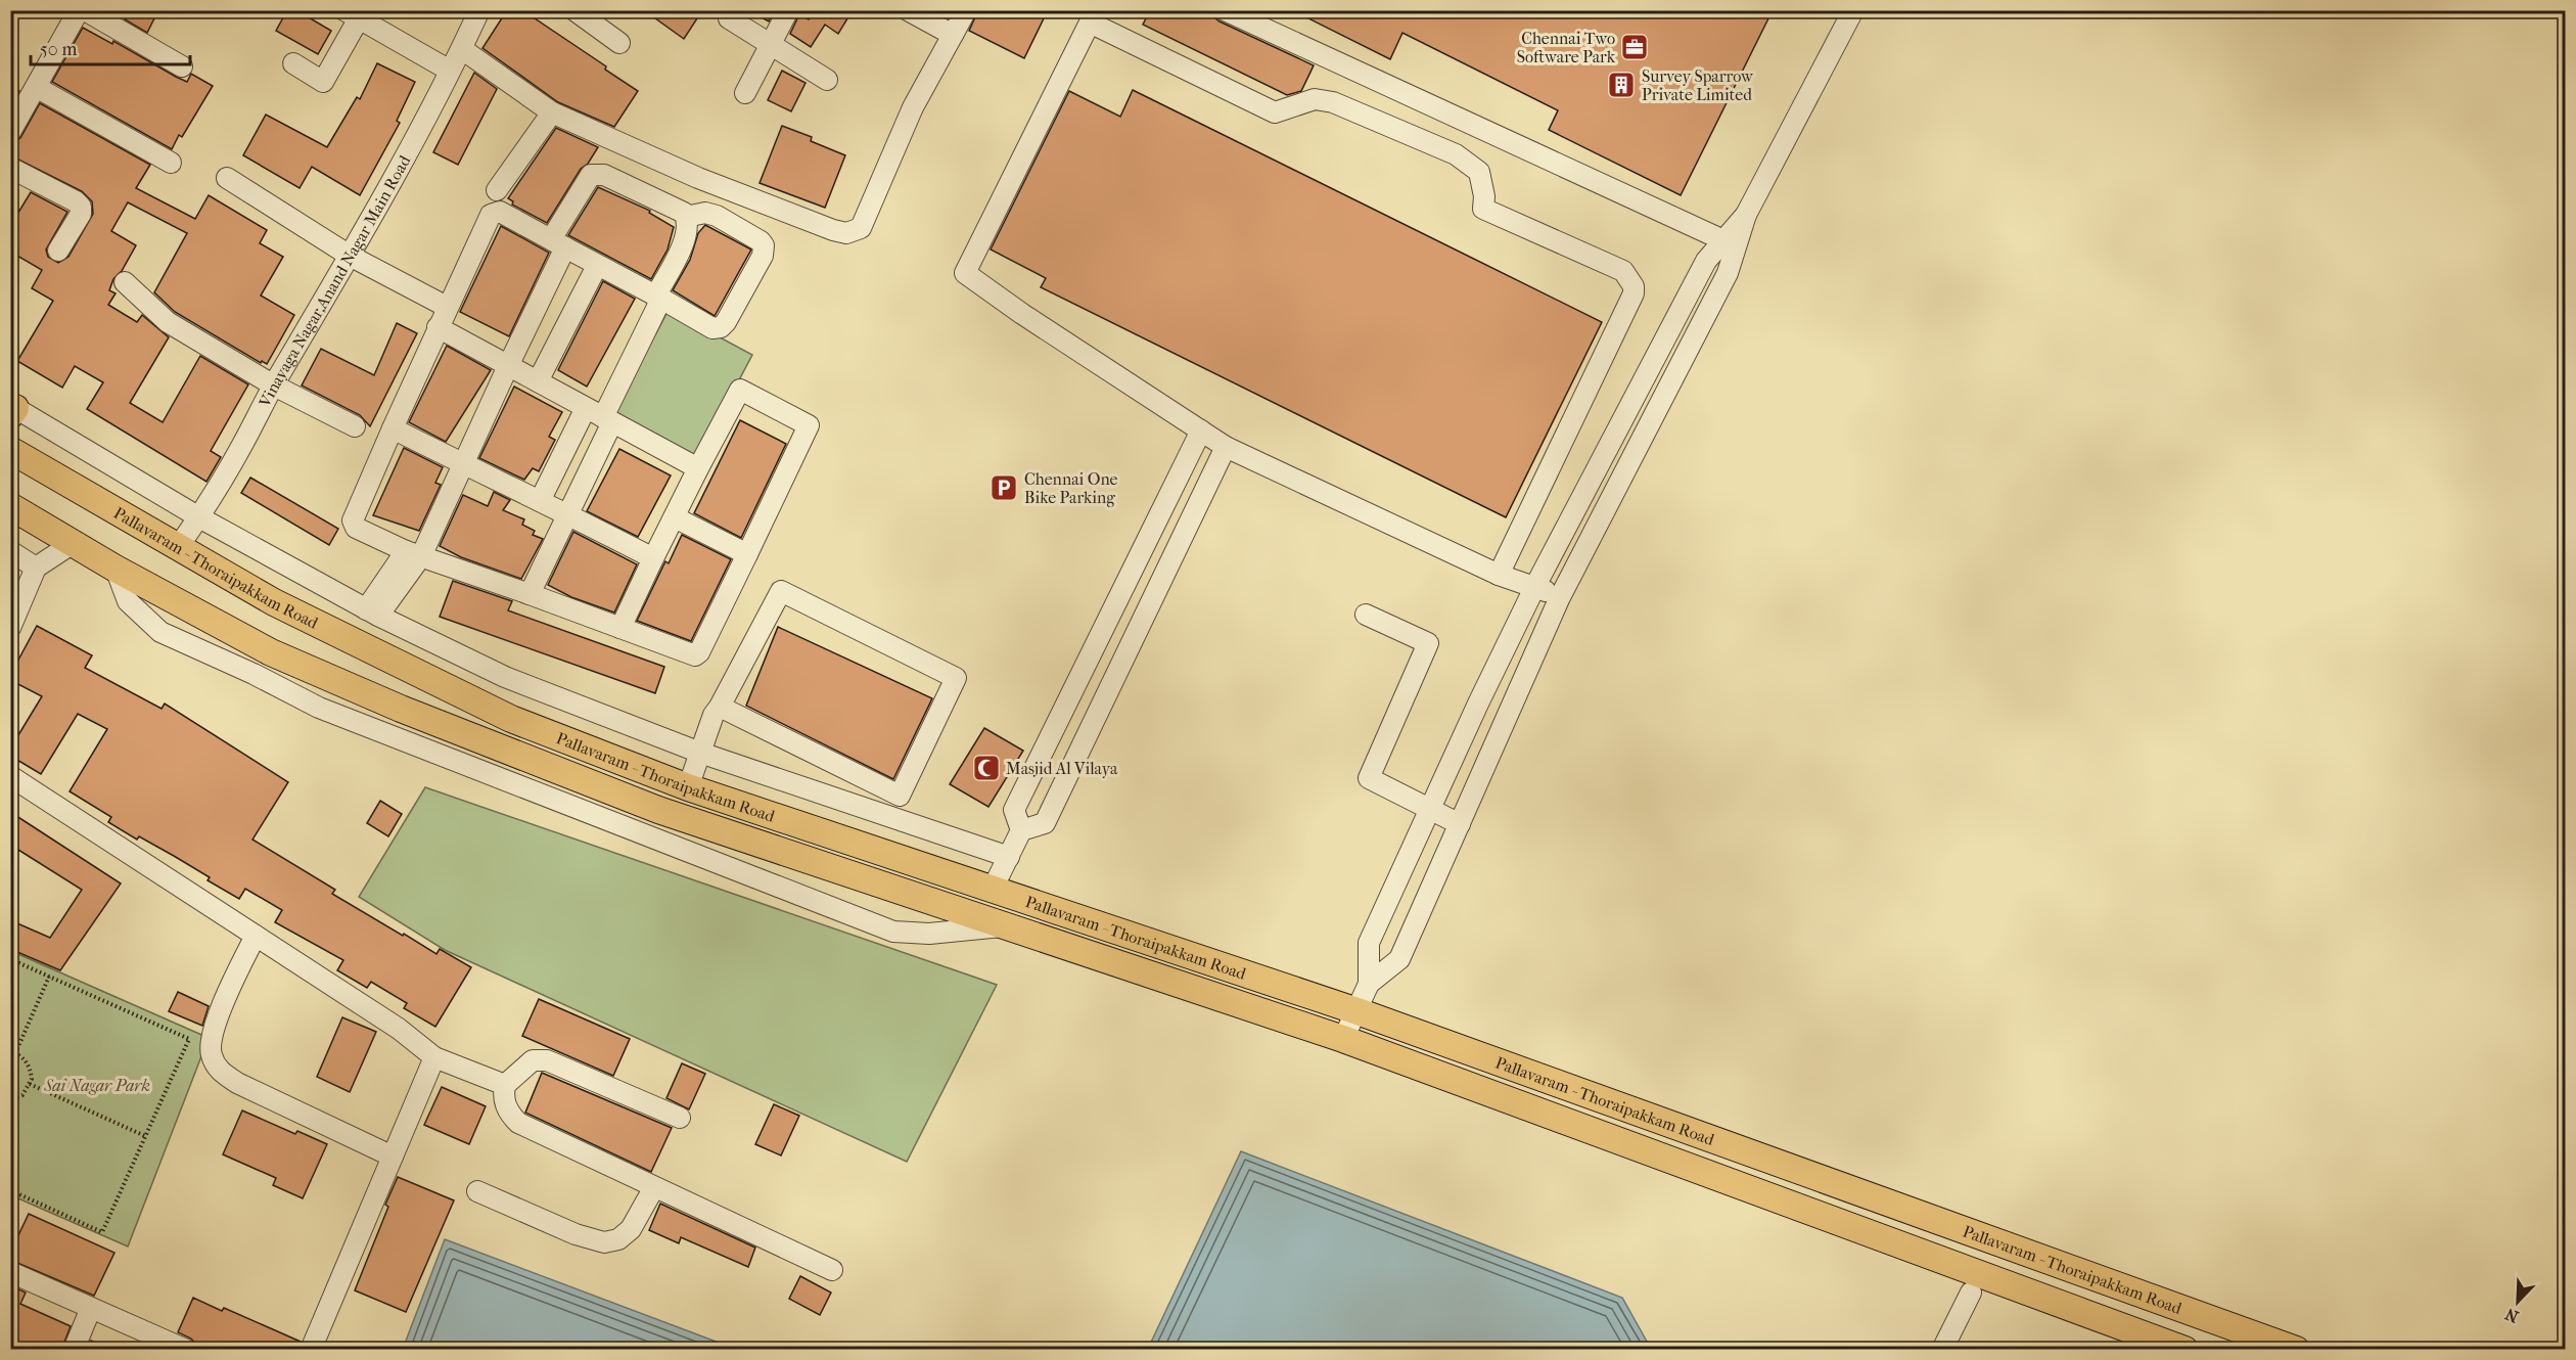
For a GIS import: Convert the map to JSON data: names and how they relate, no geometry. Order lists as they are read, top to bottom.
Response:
{
  "streets": {
    "main road": ["Pallavaram - Thoraipakkam Road"],
    "street": ["Vinayaga Nagar,Anand Nagar Main Road"]
  },
  "crossings": [
    ["Vinayaga Nagar,Anand Nagar Main Road", "Pallavaram - Thoraipakkam Road"]
  ],
  "parks": ["Sai Nagar Park"],
  "places": {
    "office": ["Chennai Two Software Park"],
    "building": ["Survey Sparrow Private Limited"],
    "parking": ["Chennai One Bike Parking"],
    "mosque": ["Masjid Al Vilaya"]
  },
  "scale_bar": "50 m",
  "north": "bottom left"
}
